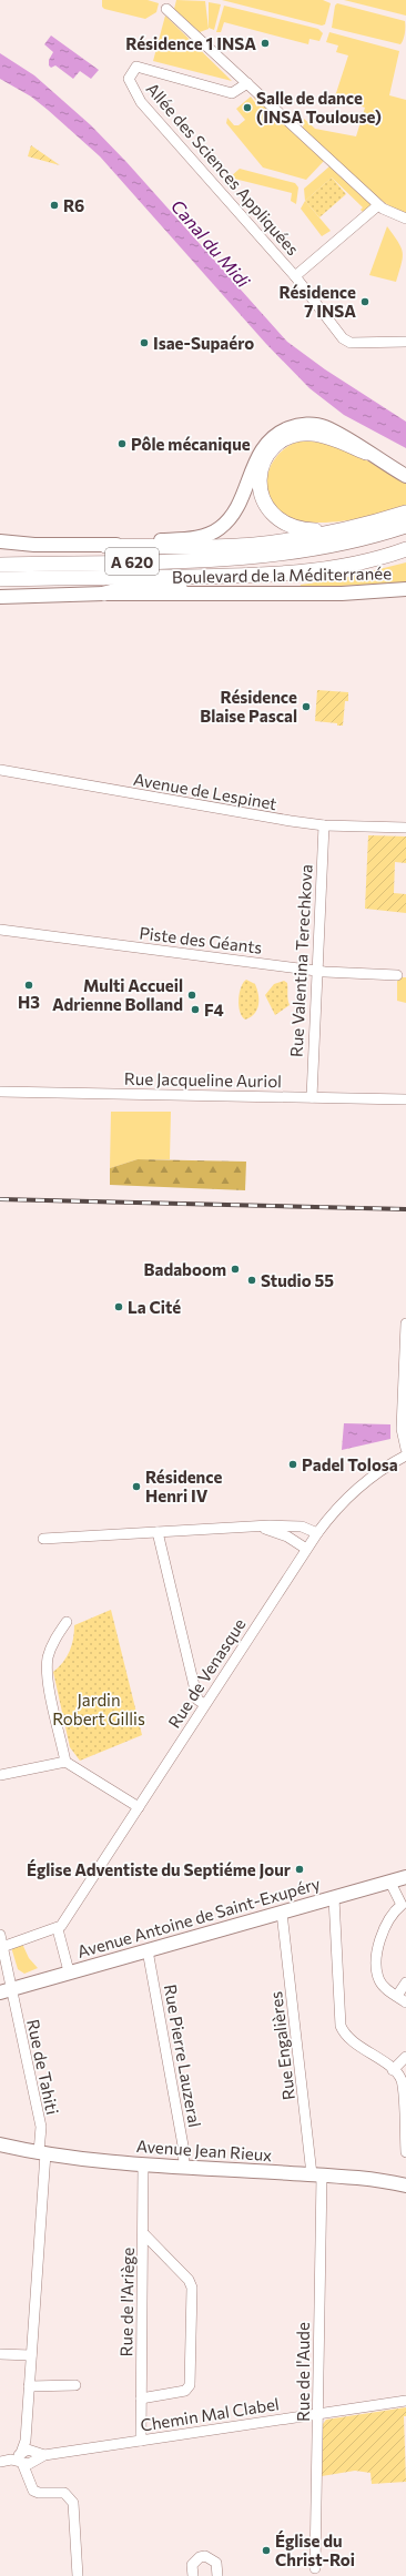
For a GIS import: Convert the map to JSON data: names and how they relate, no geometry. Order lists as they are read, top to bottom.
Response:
{
  "streets": {
    "highway": ["A 620"],
    "main road": ["Boulevard de la Méditerranée", "Avenue Antoine de Saint-Exupéry", "Avenue Jean Rieux"],
    "street": [
      "Allée des Sciences Appliquées",
      "Avenue de Lespinet",
      "Piste des Géants",
      "Rue Valentina Terechkova",
      "Rue Jacqueline Auriol",
      "Rue de Venasque",
      "Rue Engalières",
      "Rue Pierre Lauzeral",
      "Rue de Tahiti",
      "Rue de l'Ariège",
      "Rue de l'Aude",
      "Chemin Mal Clabel"
    ]
  },
  "crossings": [
    ["Avenue de Lespinet", "Rue Valentina Terechkova"],
    ["Piste des Géants", "Rue Valentina Terechkova"],
    ["Rue Valentina Terechkova", "Rue Jacqueline Auriol"],
    ["Avenue Antoine de Saint-Exupéry", "Rue Engalières"],
    ["Avenue Antoine de Saint-Exupéry", "Rue Pierre Lauzeral"],
    ["Avenue Antoine de Saint-Exupéry", "Rue de Tahiti"],
    ["Rue Engalières", "Avenue Jean Rieux"],
    ["Rue Engalières", "Rue de l'Aude"],
    ["Rue Pierre Lauzeral", "Avenue Jean Rieux"],
    ["Rue de Tahiti", "Avenue Jean Rieux"],
    ["Avenue Jean Rieux", "Rue de l'Ariège"],
    ["Avenue Jean Rieux", "Rue de l'Aude"],
    ["Rue de l'Ariège", "Chemin Mal Clabel"],
    ["Rue de l'Aude", "Chemin Mal Clabel"]
  ],
  "water": ["Canal du Midi"],
  "parks": ["Jardin Robert Gillis"],
  "places": [
    "Résidence 1 INSA",
    "Salle de dance (INSA Toulouse)",
    "R6",
    "Résidence 7 INSA",
    "Isae-Supaéro",
    "Pôle mécanique",
    "Résidence Blaise Pascal",
    "H3",
    "Multi Accueil Adrienne Bolland",
    "F4",
    "Badaboom",
    "Studio 55",
    "La Cité",
    "Padel Tolosa",
    "Résidence Henri IV",
    "Église Adventiste du Septiéme Jour",
    "Église du Christ-Roi"
  ]
}
